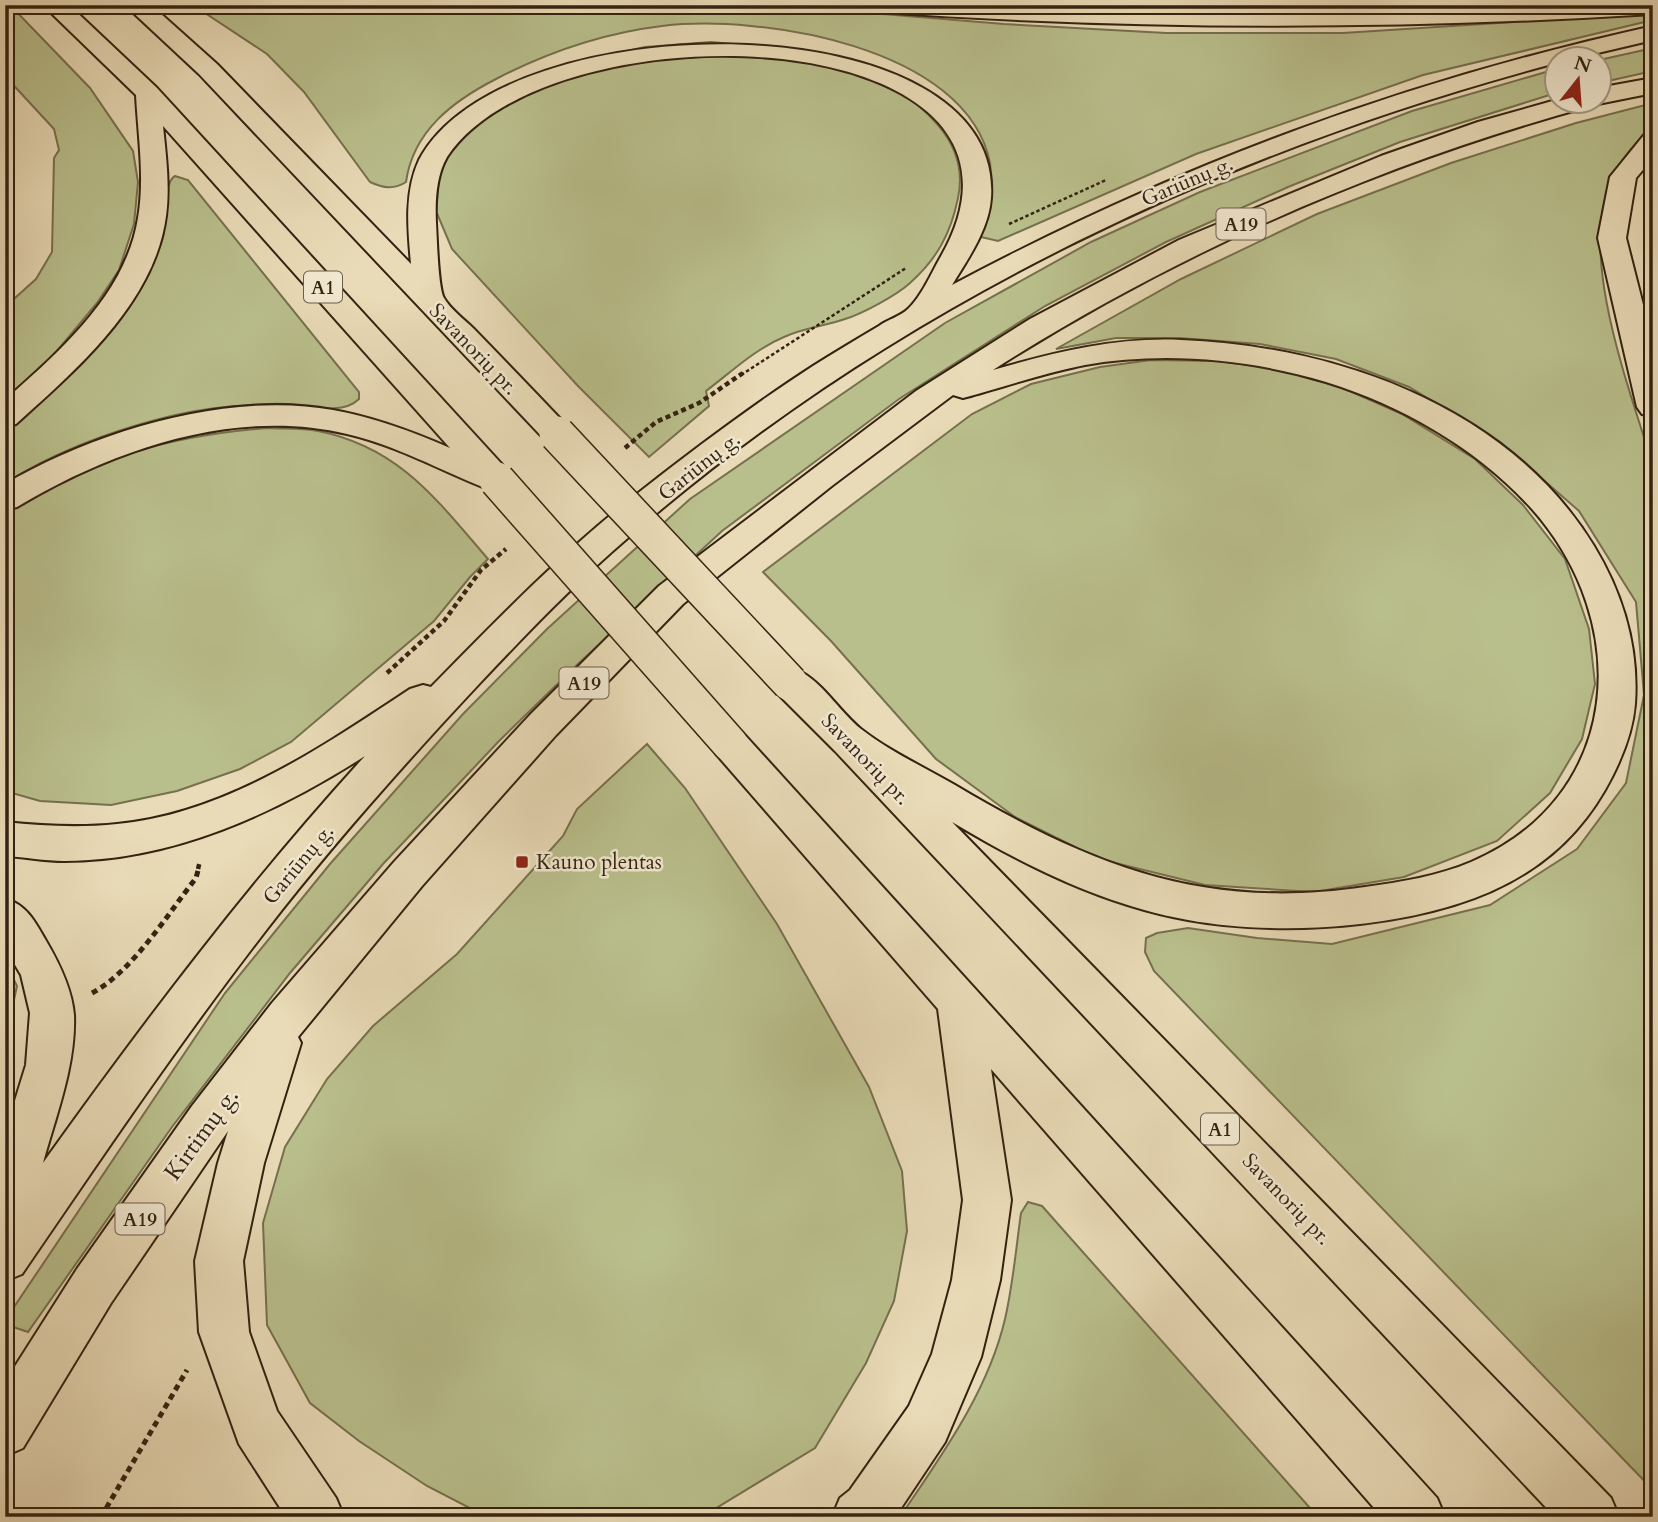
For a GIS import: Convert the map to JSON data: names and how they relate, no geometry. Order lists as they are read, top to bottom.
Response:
{
  "streets": {
    "highway": [
      "Gariūnų g.",
      "A19",
      "A1",
      "Savanorių pr.",
      "Kirtimų g."
    ]
  },
  "crossings": [
    ["A19", "Kirtimų g."]
  ],
  "places": {
    "transit": ["Kauno plentas"]
  },
  "north": "top"
}
